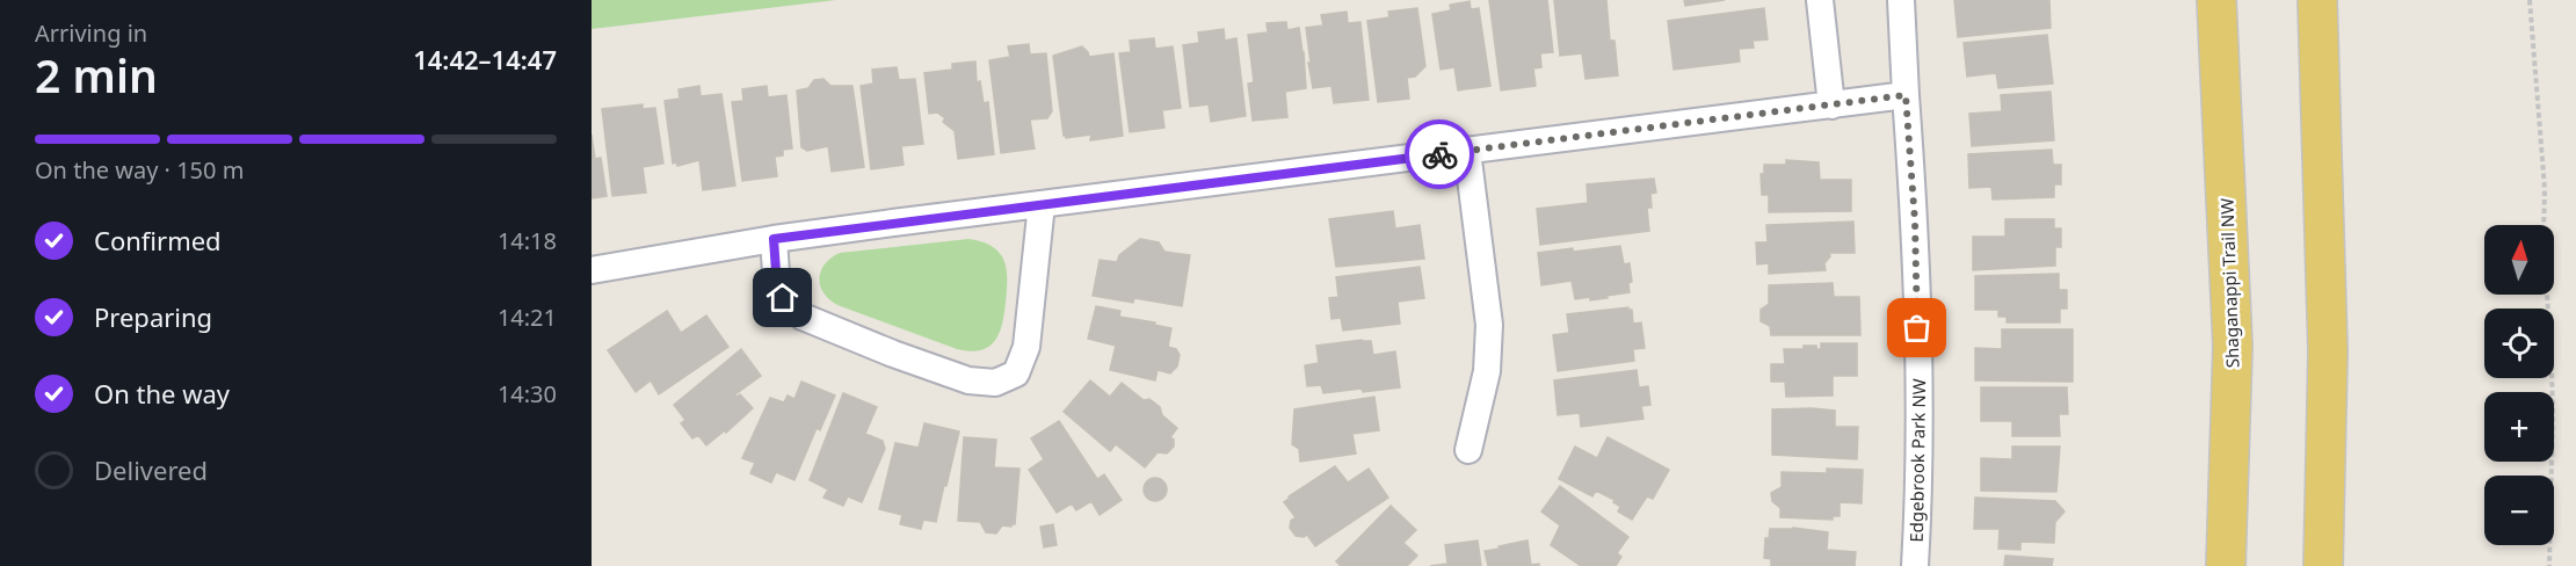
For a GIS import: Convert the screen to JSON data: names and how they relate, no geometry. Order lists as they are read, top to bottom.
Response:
{
  "streets": {
    "main road": ["Shaganappi Trail NW"],
    "street": ["Edgebrook Park NW"]
  },
  "north": "top",
  "page": {
    "heading": ["2 min", "Arriving in", "14:42–14:47"],
    "bar": "On the way · 150 m",
    "list": [
      ["Confirmed", "14:18"],
      ["Preparing", "14:21"],
      ["On the way", "14:30"],
      "Delivered"
    ],
    "map_buttons": ["+", "−"]
  }
}
